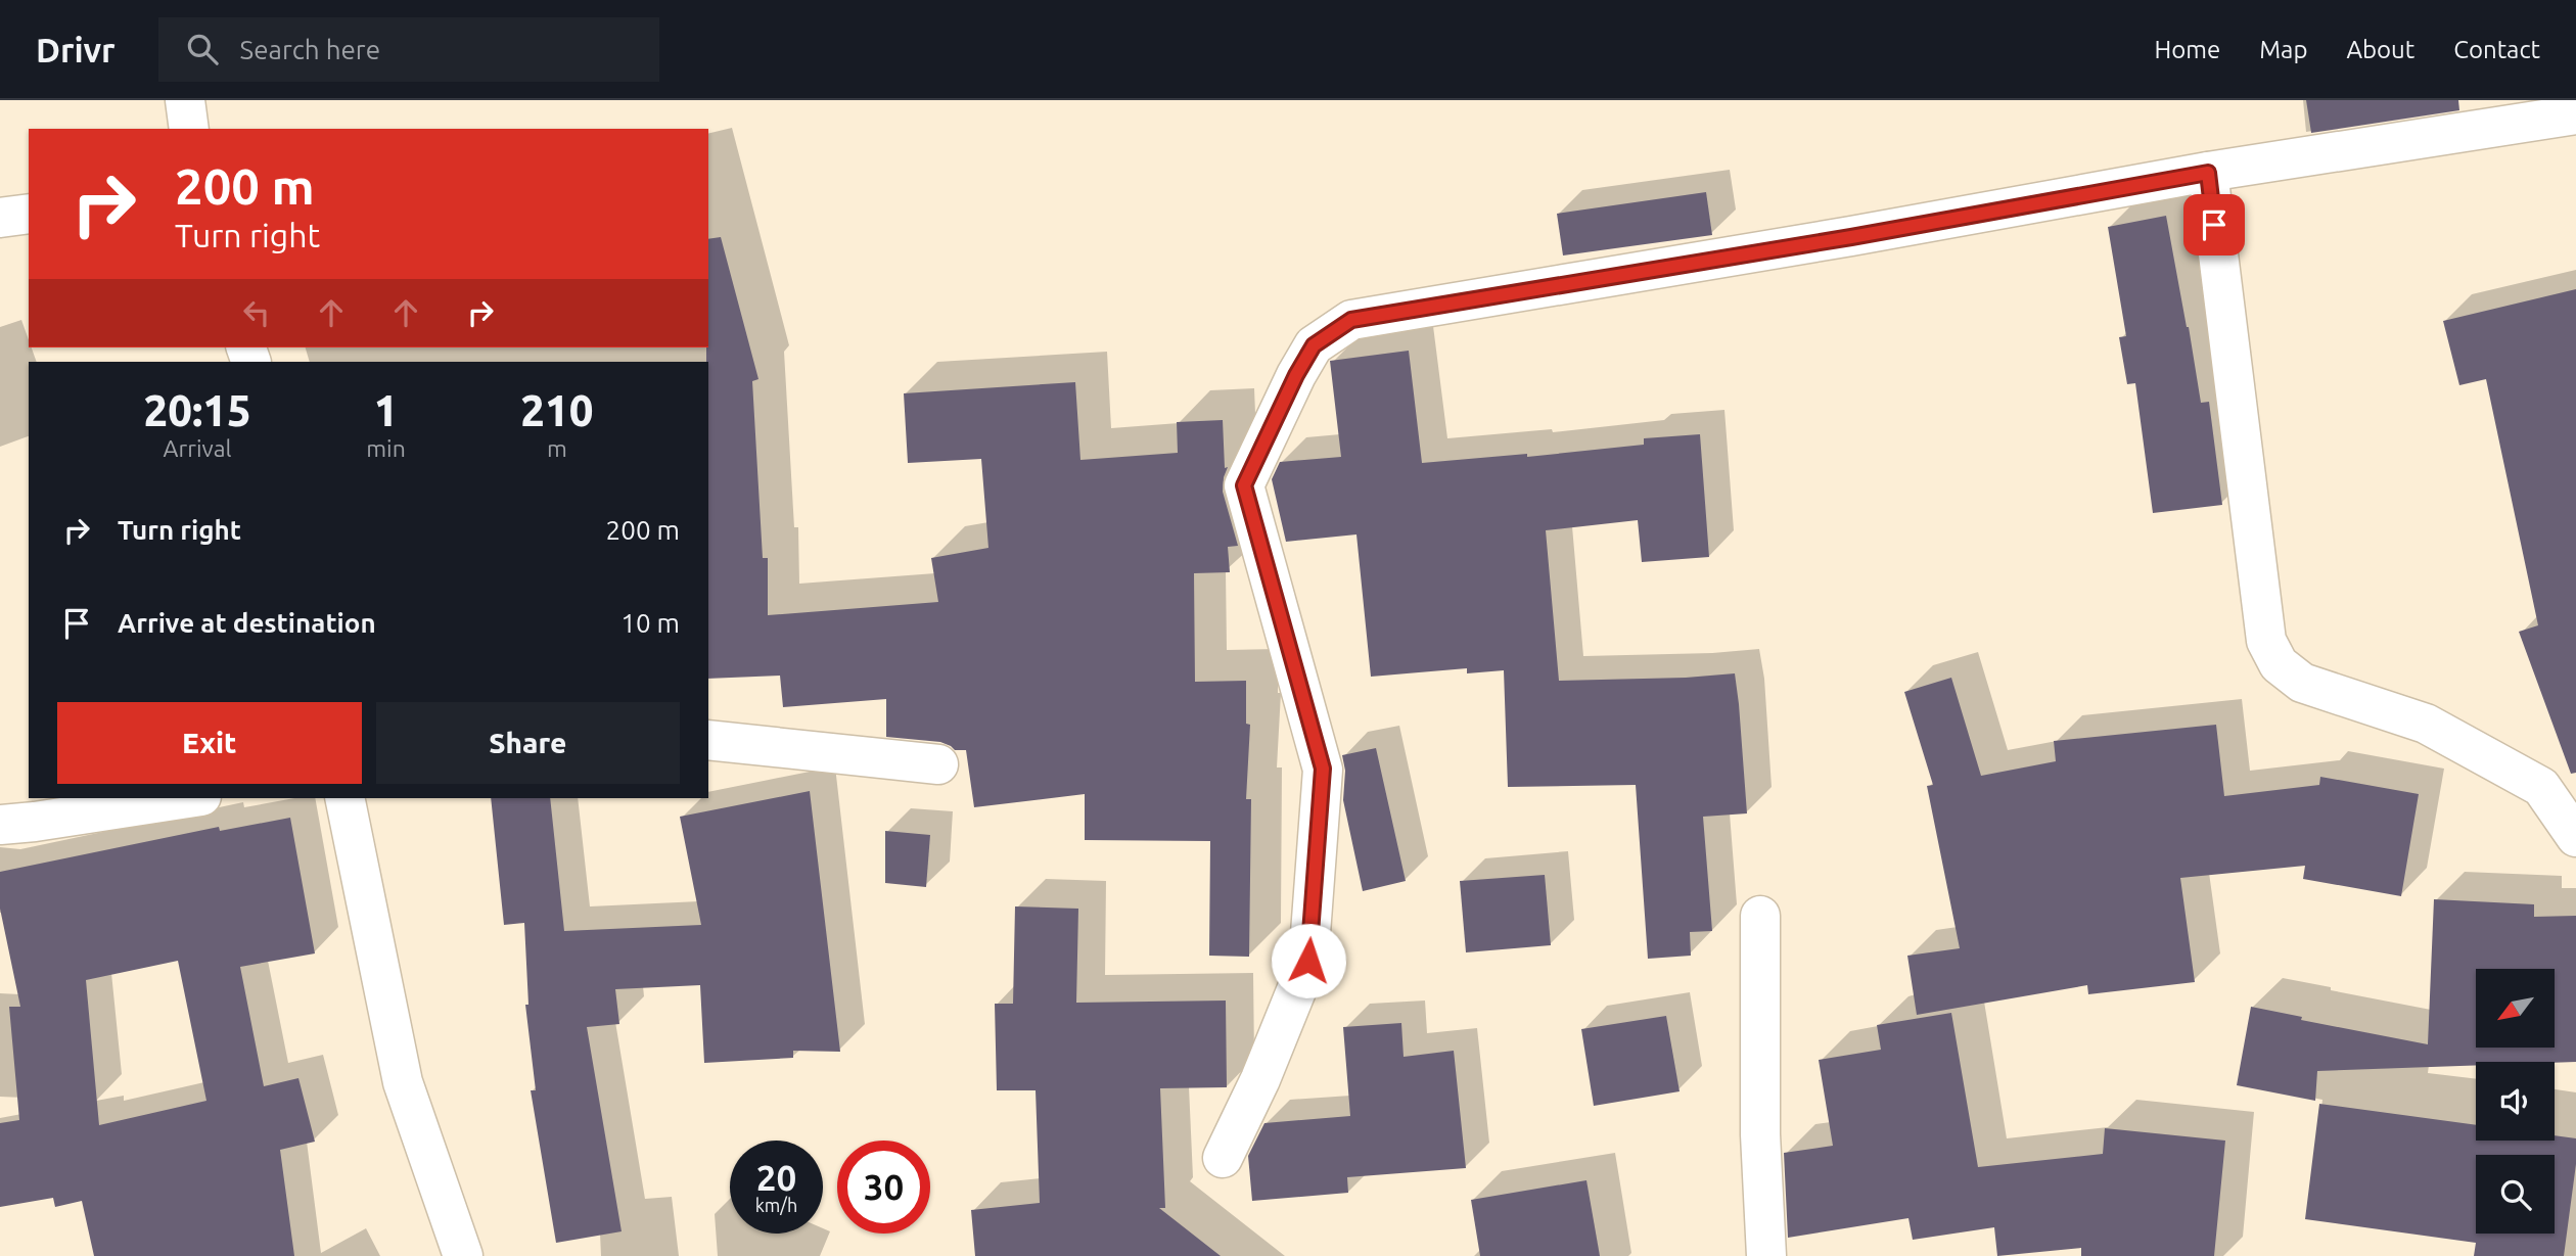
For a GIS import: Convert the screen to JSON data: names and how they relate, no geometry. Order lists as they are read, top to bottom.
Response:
{
  "north": "bottom left",
  "page": {
    "header": "Drivr",
    "search": "Search here",
    "nav": [
      "Home",
      "Map",
      "About",
      "Contact"
    ],
    "turn": ["200 m", "Turn right"],
    "eta": [
      "20:15",
      "Arrival",
      "1",
      "min",
      "210",
      "m"
    ],
    "list": [
      {
        "name": "Turn right",
        "value": "200 m"
      },
      {
        "name": "Arrive at destination",
        "value": "10 m"
      }
    ],
    "buttons": ["Exit", "Share"],
    "speed": "20 km/h",
    "limit": "30"
  }
}
